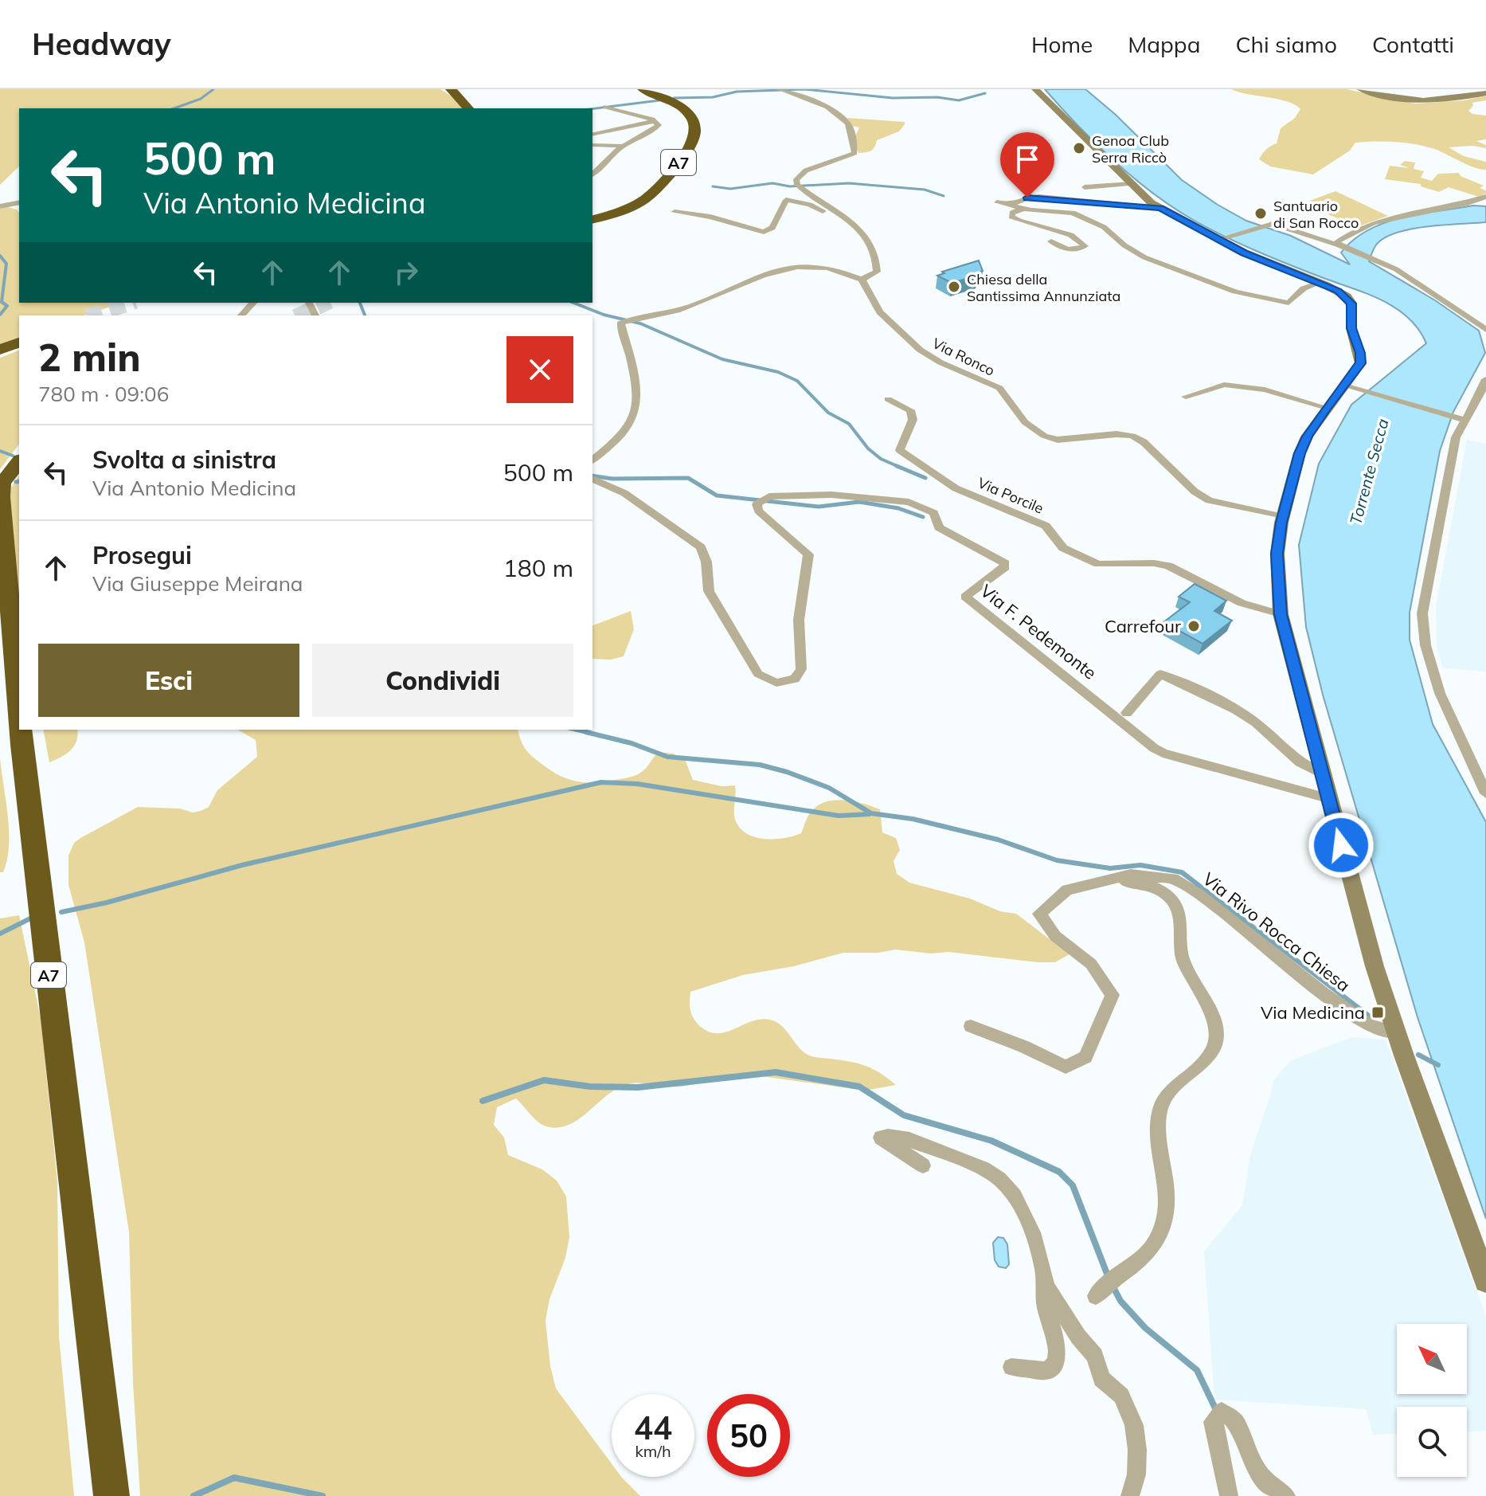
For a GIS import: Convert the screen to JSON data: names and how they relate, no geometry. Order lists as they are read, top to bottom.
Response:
{
  "streets": {
    "highway": ["A7"],
    "street": [
      "Via Ronco",
      "Via Porcile",
      "Via F. Pedemonte",
      "Via Rivo Rocca Chiesa"
    ]
  },
  "water": ["Torrente Secca"],
  "places": {
    "other": [
      "Genoa Club Serra Riccò",
      "Santuario di San Rocco",
      "Chiesa della Santissima Annunziata",
      "Carrefour"
    ],
    "transit": ["Via Medicina"]
  },
  "north": "top left",
  "page": {
    "header": "Headway",
    "nav": [
      "Home",
      "Mappa",
      "Chi siamo",
      "Contatti"
    ],
    "turn": ["500 m", "Via Antonio Medicina"],
    "heading": ["2 min", "780 m · 09:06"],
    "list": [
      {
        "name": "Svolta a sinistra",
        "note": "Via Antonio Medicina",
        "value": "500 m"
      },
      {
        "name": "Prosegui",
        "note": "Via Giuseppe Meirana",
        "value": "180 m"
      }
    ],
    "buttons": ["Esci", "Condividi"],
    "speed": "44 km/h",
    "limit": "50"
  }
}
